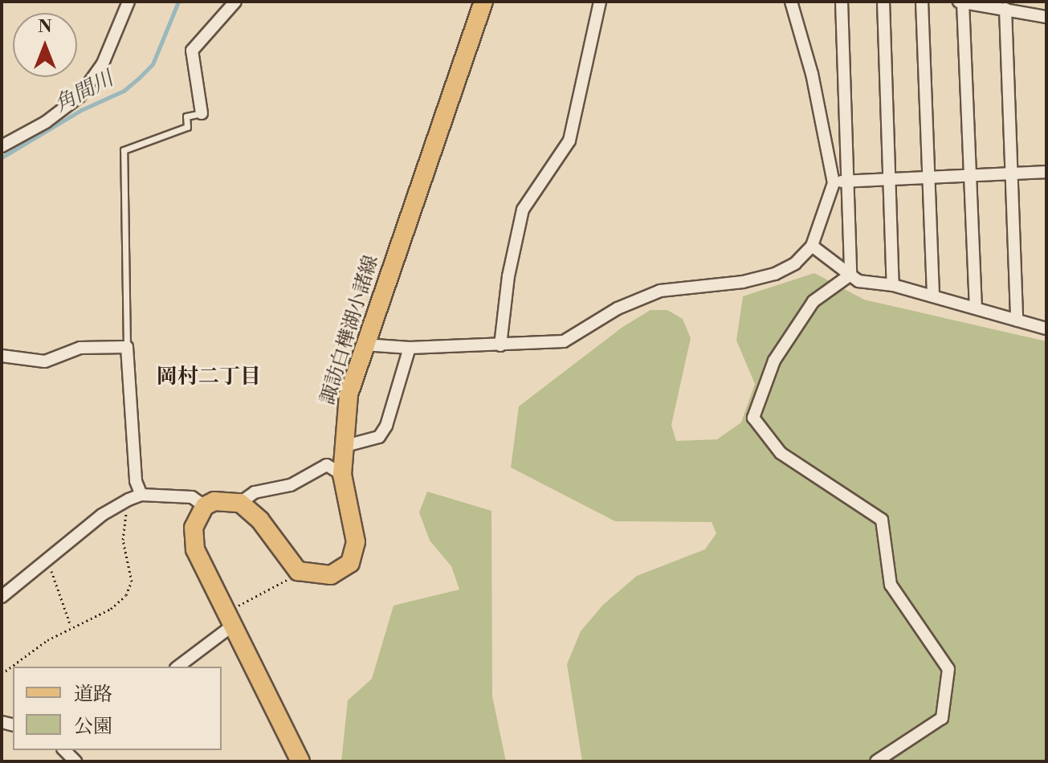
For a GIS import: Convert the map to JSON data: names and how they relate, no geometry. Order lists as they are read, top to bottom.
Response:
{
  "streets": {
    "main road": ["諏訪白樺湖小諸線"]
  },
  "districts": ["岡村二丁目"],
  "water": ["角間川"],
  "legend": ["道路", "公園"],
  "north": "top"
}
